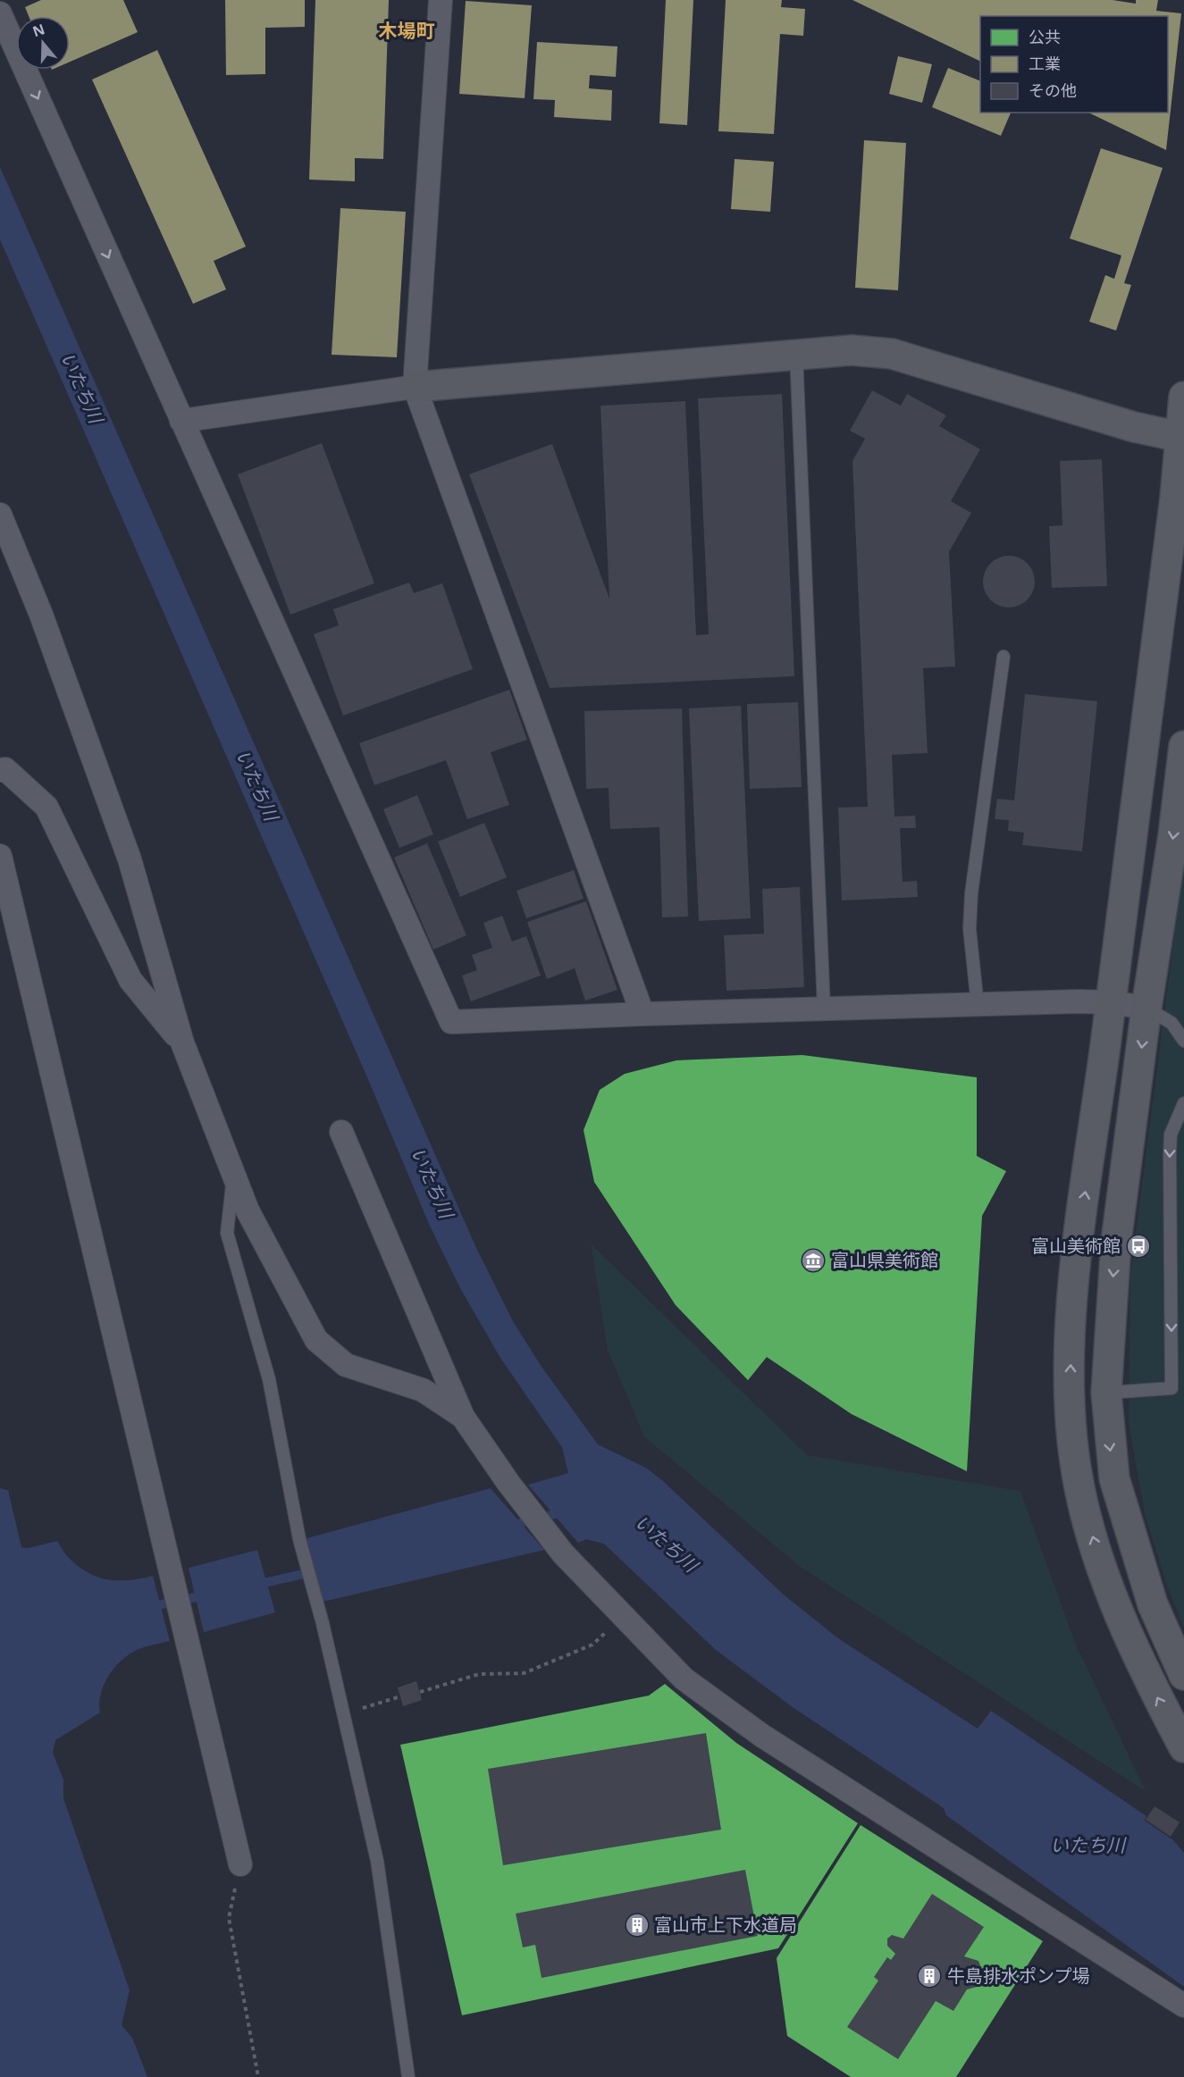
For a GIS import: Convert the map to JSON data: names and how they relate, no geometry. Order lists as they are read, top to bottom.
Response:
{
  "districts": ["木場町"],
  "water": ["いたち川"],
  "places": {
    "bus stop": ["富山美術館"],
    "museum": ["富山県美術館"],
    "building": ["富山市上下水道局", "牛島排水ポンプ場"]
  },
  "legend": ["公共", "工業", "その他"],
  "north": "top"
}
